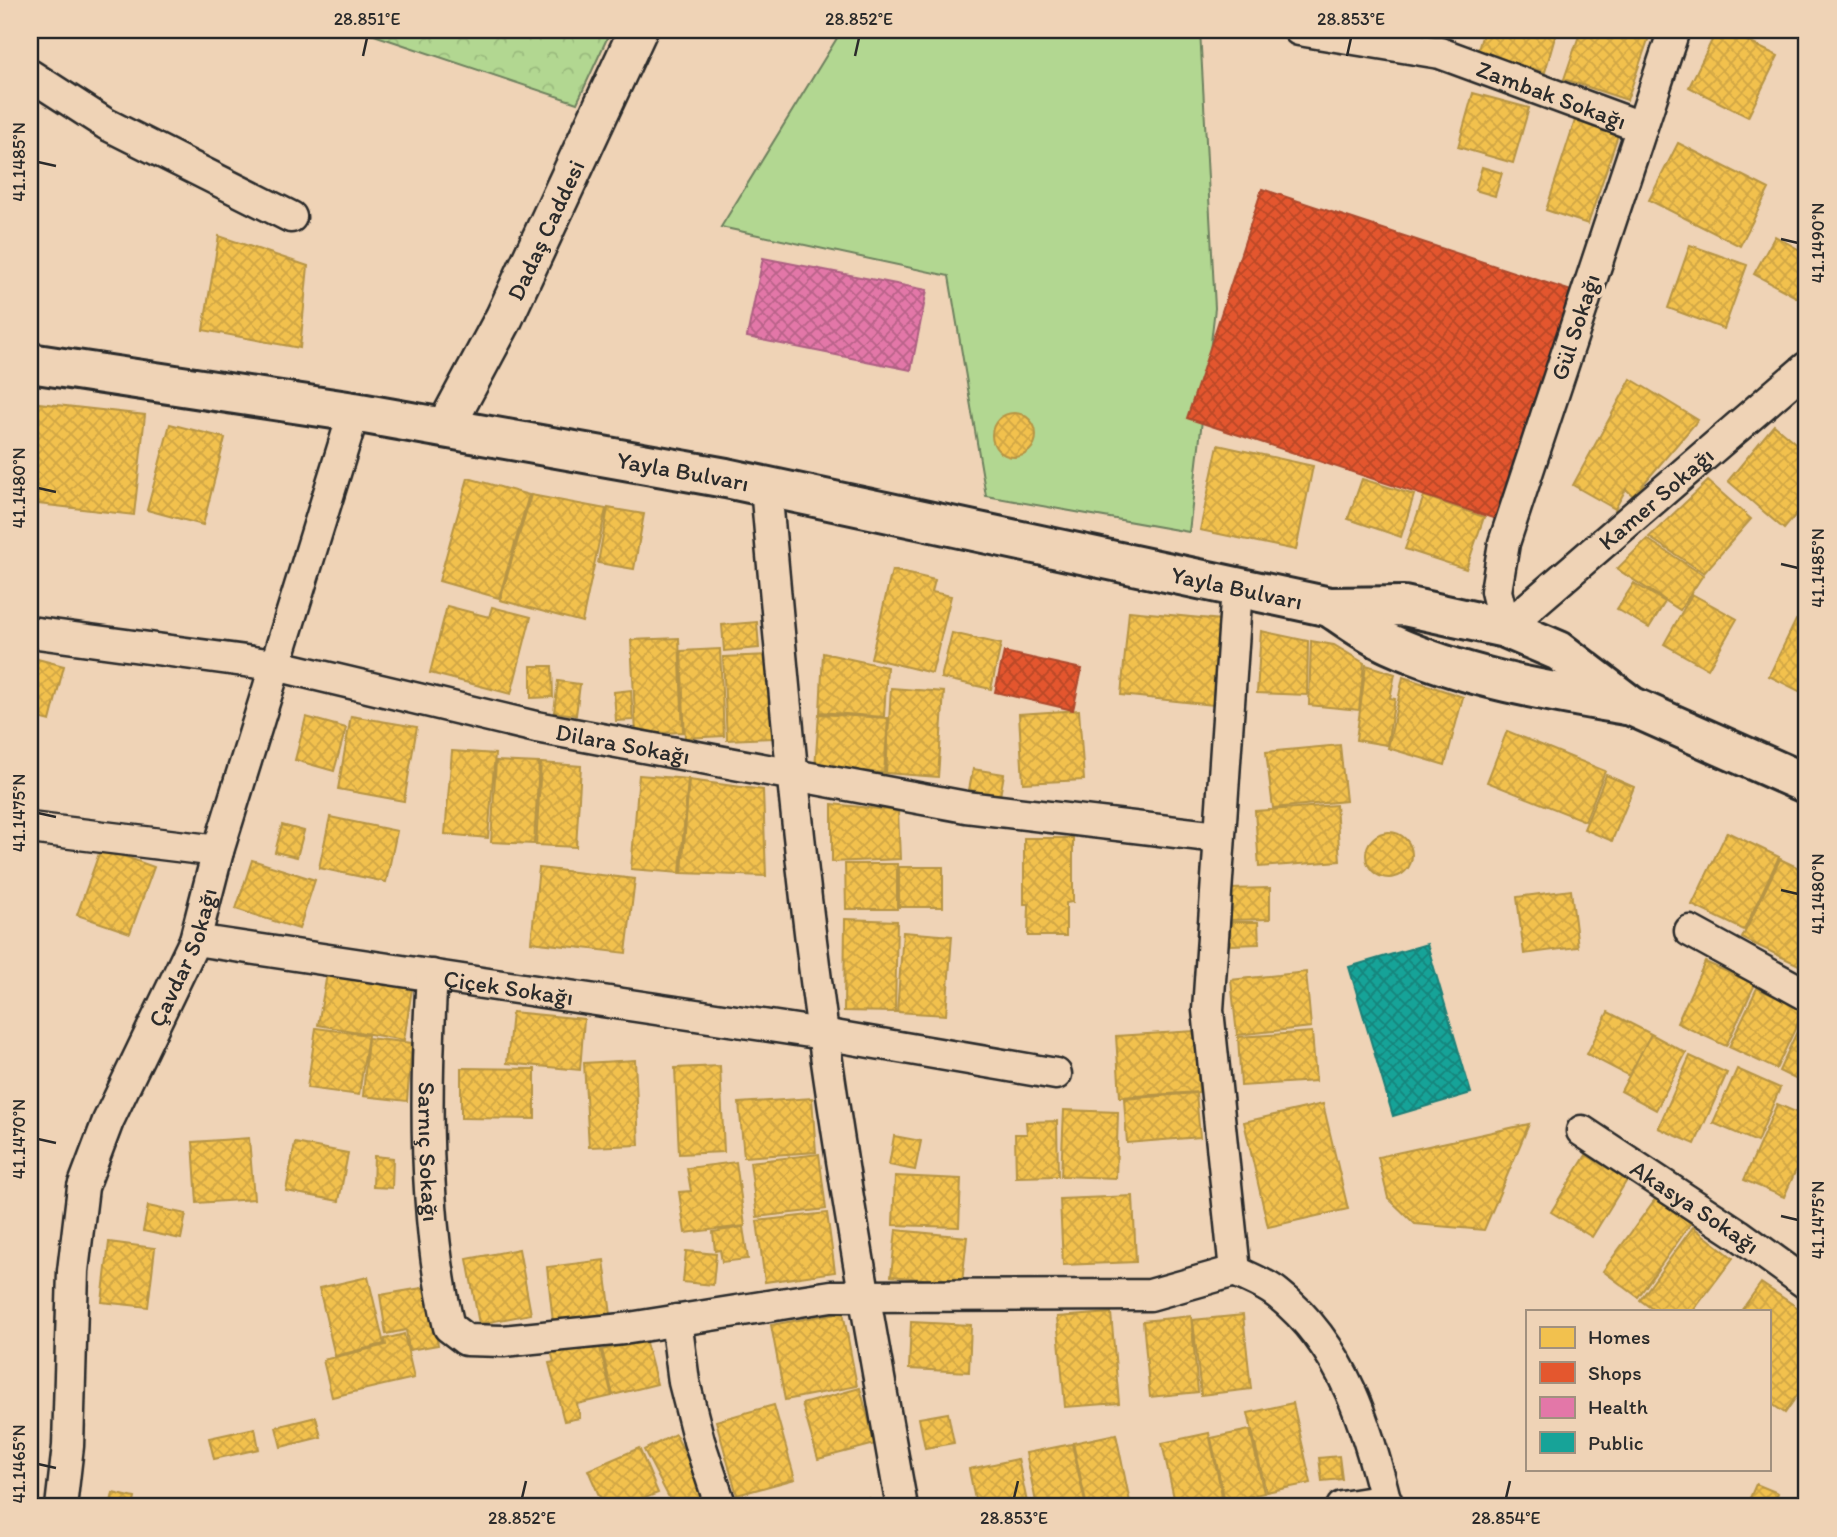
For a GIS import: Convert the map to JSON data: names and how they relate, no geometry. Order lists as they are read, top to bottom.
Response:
{
  "streets": {
    "main road": ["Yayla Bulvarı"],
    "street": [
      "Zambak Sokağı",
      "Dadaş Caddesi",
      "Gül Sokağı",
      "Kamer Sokağı",
      "Dilara Sokağı",
      "Çavdar Sokağı",
      "Çiçek Sokağı",
      "Sarnıç Sokağı",
      "Akasya Sokağı"
    ]
  },
  "crossings": [
    ["Zambak Sokağı", "Gül Sokağı"],
    ["Dadaş Caddesi", "Yayla Bulvarı"],
    ["Gül Sokağı", "Yayla Bulvarı"],
    ["Gül Sokağı", "Kamer Sokağı"],
    ["Yayla Bulvarı", "Kamer Sokağı"],
    ["Yayla Bulvarı", "Çavdar Sokağı"],
    ["Dilara Sokağı", "Çavdar Sokağı"],
    ["Çavdar Sokağı", "Çiçek Sokağı"],
    ["Çiçek Sokağı", "Sarnıç Sokağı"]
  ],
  "legend": [
    "Homes",
    "Shops",
    "Health",
    "Public"
  ],
  "coordinates": [
    "28.851°E",
    "28.852°E",
    "28.853°E",
    "41.1485°N",
    "41.1490°N",
    "41.1480°N",
    "41.1475°N",
    "41.1470°N",
    "41.1465°N",
    "28.854°E"
  ]
}
